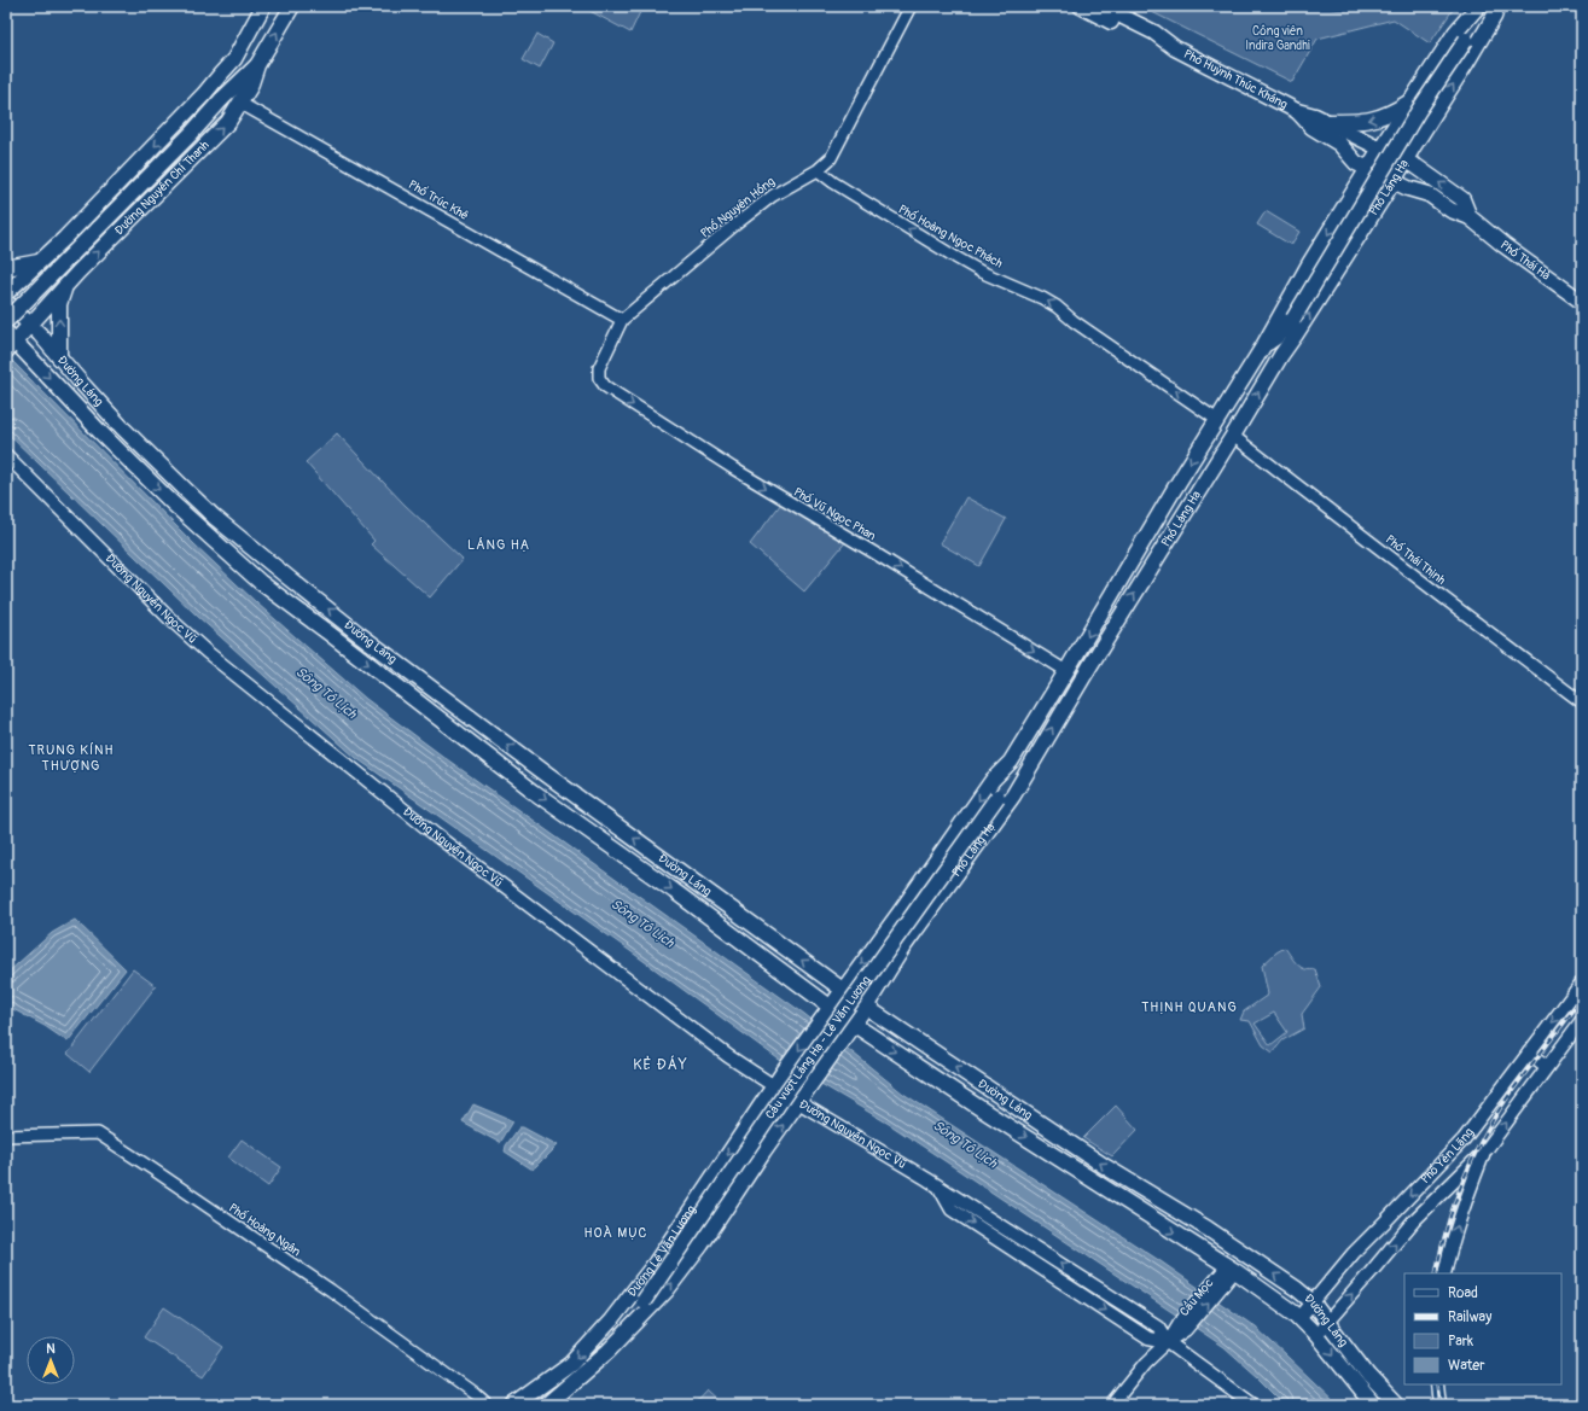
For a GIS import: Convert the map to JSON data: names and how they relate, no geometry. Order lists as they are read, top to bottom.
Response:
{
  "streets": {
    "main road": [
      "Phố Huỳnh Thúc Kháng",
      "Phố Láng Hạ",
      "Đường Nguyễn Chí Thanh",
      "Phố Thái Hà",
      "Đường Láng",
      "Đường Nguyễn Ngọc Vũ",
      "Cầu vượt Láng Hạ - Lê Văn Lương",
      "Phố Yên Lãng",
      "Đường Lê Văn Lương"
    ],
    "street": [
      "Phố Trúc Khê",
      "Phố Nguyên Hồng",
      "Phố Hoàng Ngọc Phách",
      "Phố Vũ Ngọc Phan",
      "Phố Thái Thịnh",
      "Phố Hoàng Ngân",
      "Cầu Mọc"
    ]
  },
  "crossings": [
    ["Phố Huỳnh Thúc Kháng", "Phố Láng Hạ"],
    ["Phố Huỳnh Thúc Kháng", "Phố Thái Hà"],
    ["Phố Láng Hạ", "Phố Hoàng Ngọc Phách"],
    ["Phố Láng Hạ", "Phố Thái Hà"],
    ["Phố Láng Hạ", "Đường Láng"],
    ["Phố Láng Hạ", "Phố Vũ Ngọc Phan"],
    ["Phố Láng Hạ", "Phố Thái Thịnh"],
    ["Phố Láng Hạ", "Cầu vượt Láng Hạ - Lê Văn Lương"],
    ["Phố Láng Hạ", "Đường Lê Văn Lương"],
    ["Đường Nguyễn Chí Thanh", "Phố Trúc Khê"],
    ["Đường Nguyễn Chí Thanh", "Đường Láng"],
    ["Phố Trúc Khê", "Phố Nguyên Hồng"],
    ["Phố Nguyên Hồng", "Phố Hoàng Ngọc Phách"],
    ["Phố Nguyên Hồng", "Phố Vũ Ngọc Phan"],
    ["Đường Láng", "Phố Yên Lãng"],
    ["Đường Láng", "Đường Lê Văn Lương"],
    ["Đường Láng", "Cầu Mọc"],
    ["Đường Nguyễn Ngọc Vũ", "Đường Lê Văn Lương"],
    ["Đường Nguyễn Ngọc Vũ", "Cầu Mọc"],
    ["Cầu vượt Láng Hạ - Lê Văn Lương", "Đường Lê Văn Lương"]
  ],
  "one_way": ["Phố Hoàng Ngọc Phách", "Phố Vũ Ngọc Phan"],
  "districts": [
    "LÁNG HẠ",
    "TRUNG KÍNH THƯỢNG",
    "THỊNH QUANG",
    "KẺ ĐÁY",
    "HOÀ MỤC"
  ],
  "water": ["Sông Tô Lịch"],
  "parks": ["Công viên Indira Gandhi"],
  "legend": [
    "Road",
    "Railway",
    "Park",
    "Water"
  ],
  "north": "top"
}
